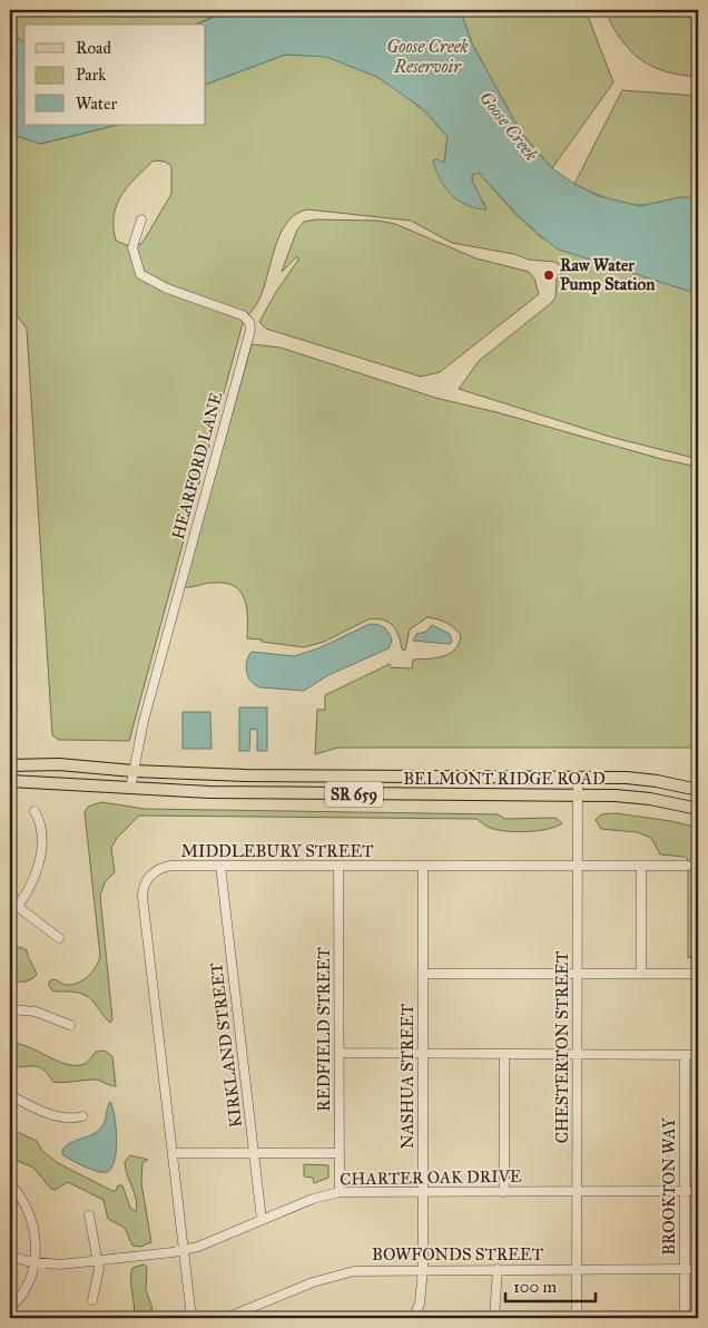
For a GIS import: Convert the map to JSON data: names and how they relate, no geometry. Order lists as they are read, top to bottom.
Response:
{
  "streets": {
    "main road": ["BELMONT RIDGE ROAD", "SR 659"],
    "street": [
      "HEARFORD LANE",
      "MIDDLEBURY STREET",
      "REDFIELD STREET",
      "KIRKLAND STREET",
      "CHESTERTON STREET",
      "NASHUA STREET",
      "CHARTER OAK DRIVE",
      "BROOKTON WAY",
      "BOWFONDS STREET"
    ]
  },
  "crossings": [
    ["HEARFORD LANE", "BELMONT RIDGE ROAD"],
    ["BELMONT RIDGE ROAD", "CHESTERTON STREET"],
    ["MIDDLEBURY STREET", "REDFIELD STREET"],
    ["MIDDLEBURY STREET", "KIRKLAND STREET"],
    ["MIDDLEBURY STREET", "CHESTERTON STREET"],
    ["MIDDLEBURY STREET", "NASHUA STREET"],
    ["MIDDLEBURY STREET", "CHARTER OAK DRIVE"],
    ["REDFIELD STREET", "CHARTER OAK DRIVE"],
    ["KIRKLAND STREET", "CHARTER OAK DRIVE"],
    ["CHESTERTON STREET", "CHARTER OAK DRIVE"],
    ["CHESTERTON STREET", "BOWFONDS STREET"],
    ["NASHUA STREET", "CHARTER OAK DRIVE"],
    ["NASHUA STREET", "BOWFONDS STREET"],
    ["CHARTER OAK DRIVE", "BROOKTON WAY"],
    ["BROOKTON WAY", "BOWFONDS STREET"]
  ],
  "water": ["Goose Creek Reservoir", "Goose Creek"],
  "places": ["Raw Water Pump Station"],
  "legend": ["Road", "Park", "Water"],
  "scale_bar": "100 m"
}
